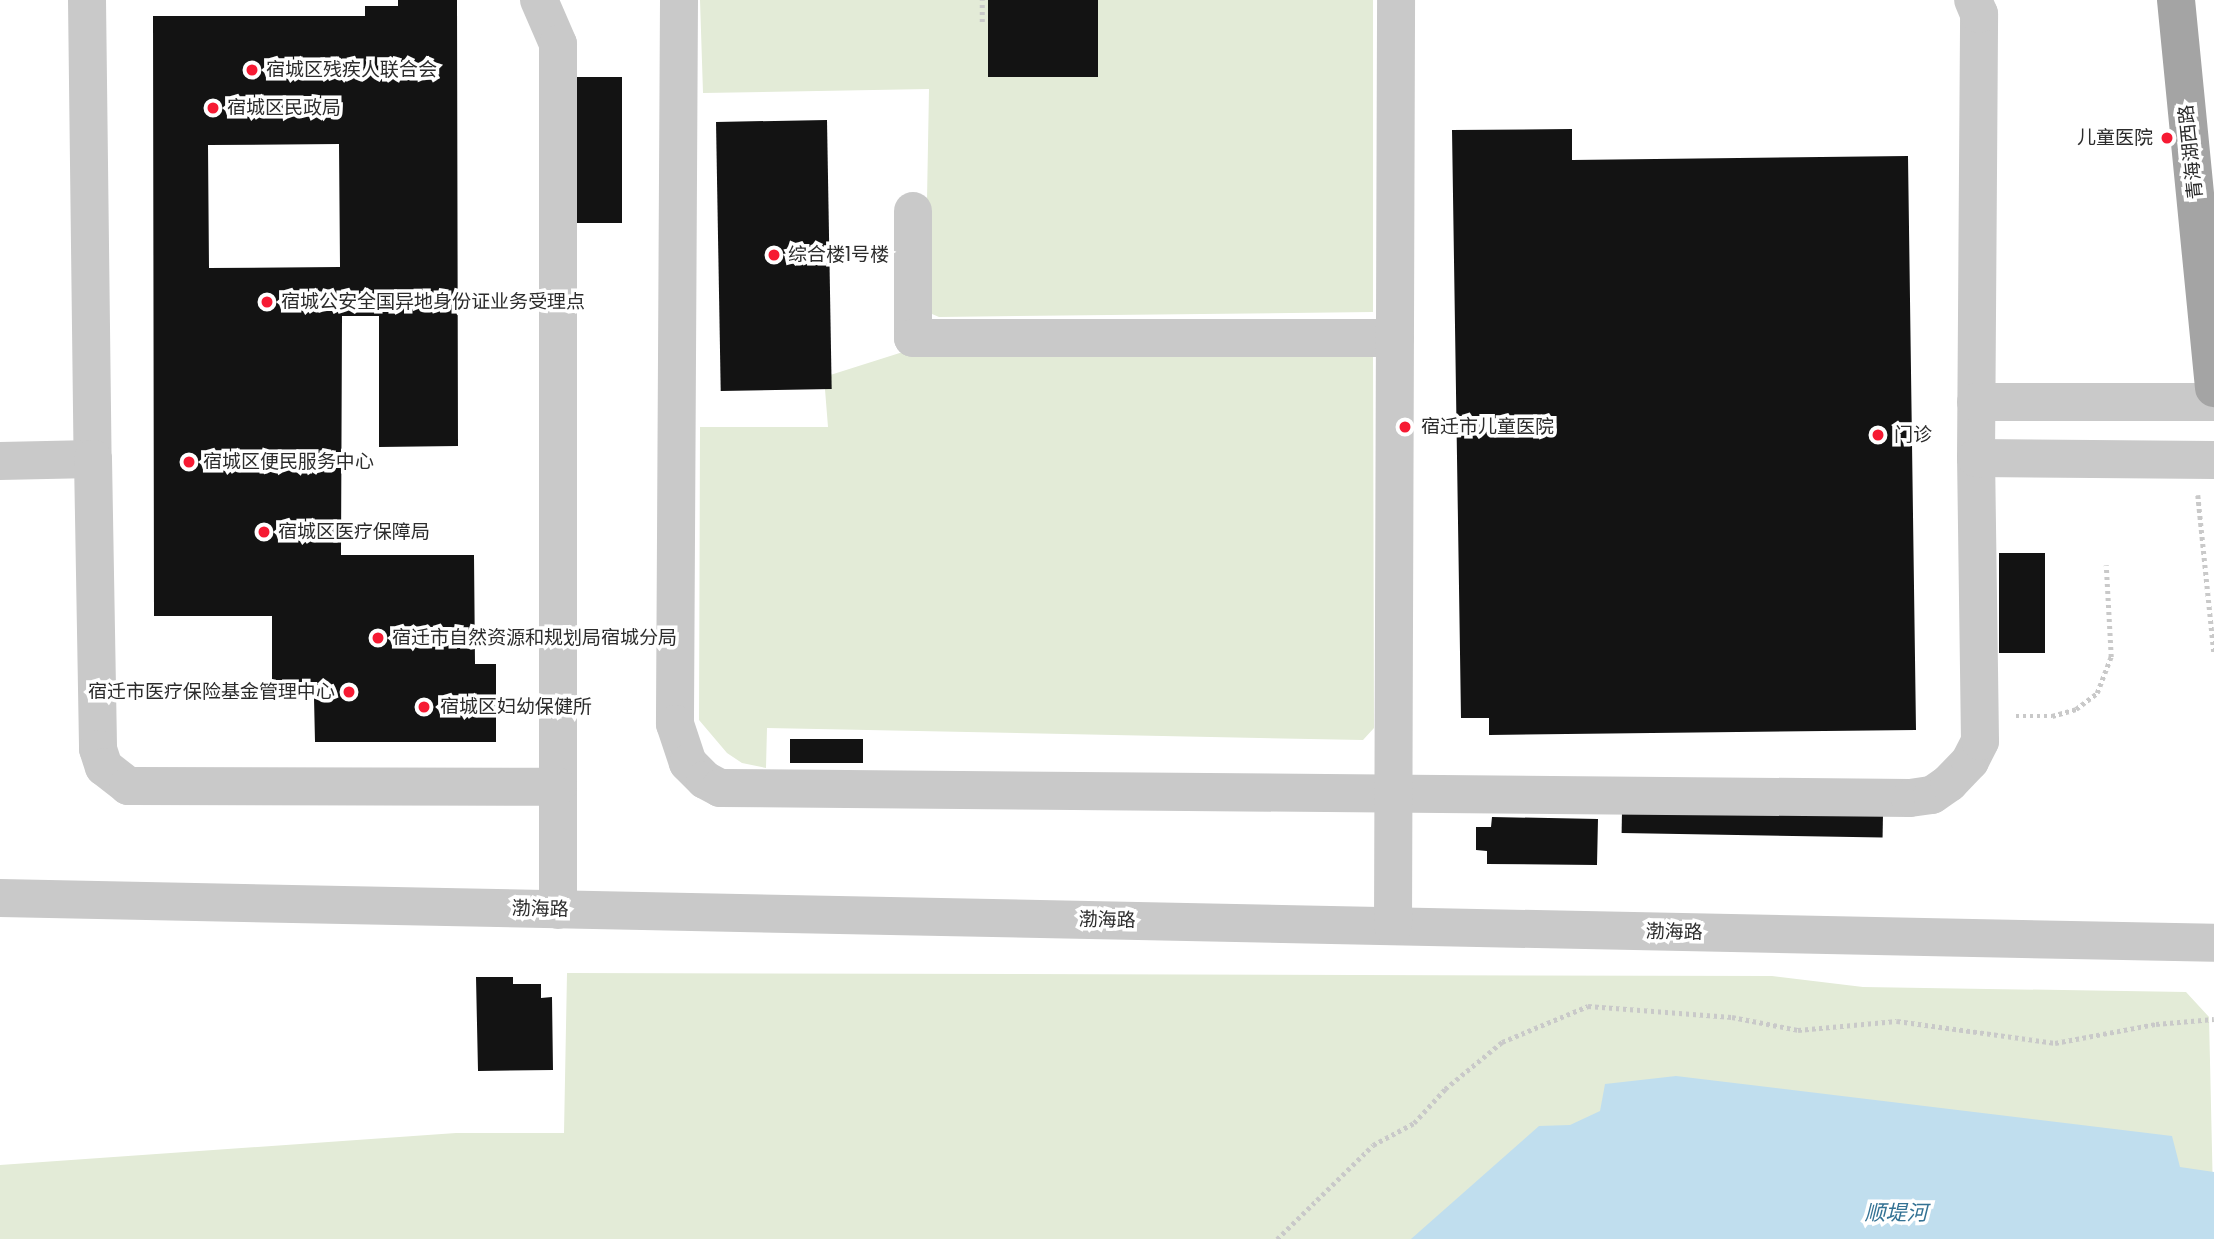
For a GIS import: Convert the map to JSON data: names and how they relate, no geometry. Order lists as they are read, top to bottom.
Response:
{
  "streets": {
    "main road": ["青海湖西路"],
    "street": ["渤海路"]
  },
  "water": ["顺堤河"],
  "places": [
    "宿城区残疾人联合会",
    "宿城区民政局",
    "儿童医院",
    "综合楼1号楼",
    "宿城公安全国异地身份证业务受理点",
    "宿迁市儿童医院",
    "门诊",
    "宿城区便民服务中心",
    "宿城区医疗保障局",
    "宿迁市自然资源和规划局宿城分局",
    "宿迁市医疗保险基金管理中心",
    "宿城区妇幼保健所"
  ]
}
